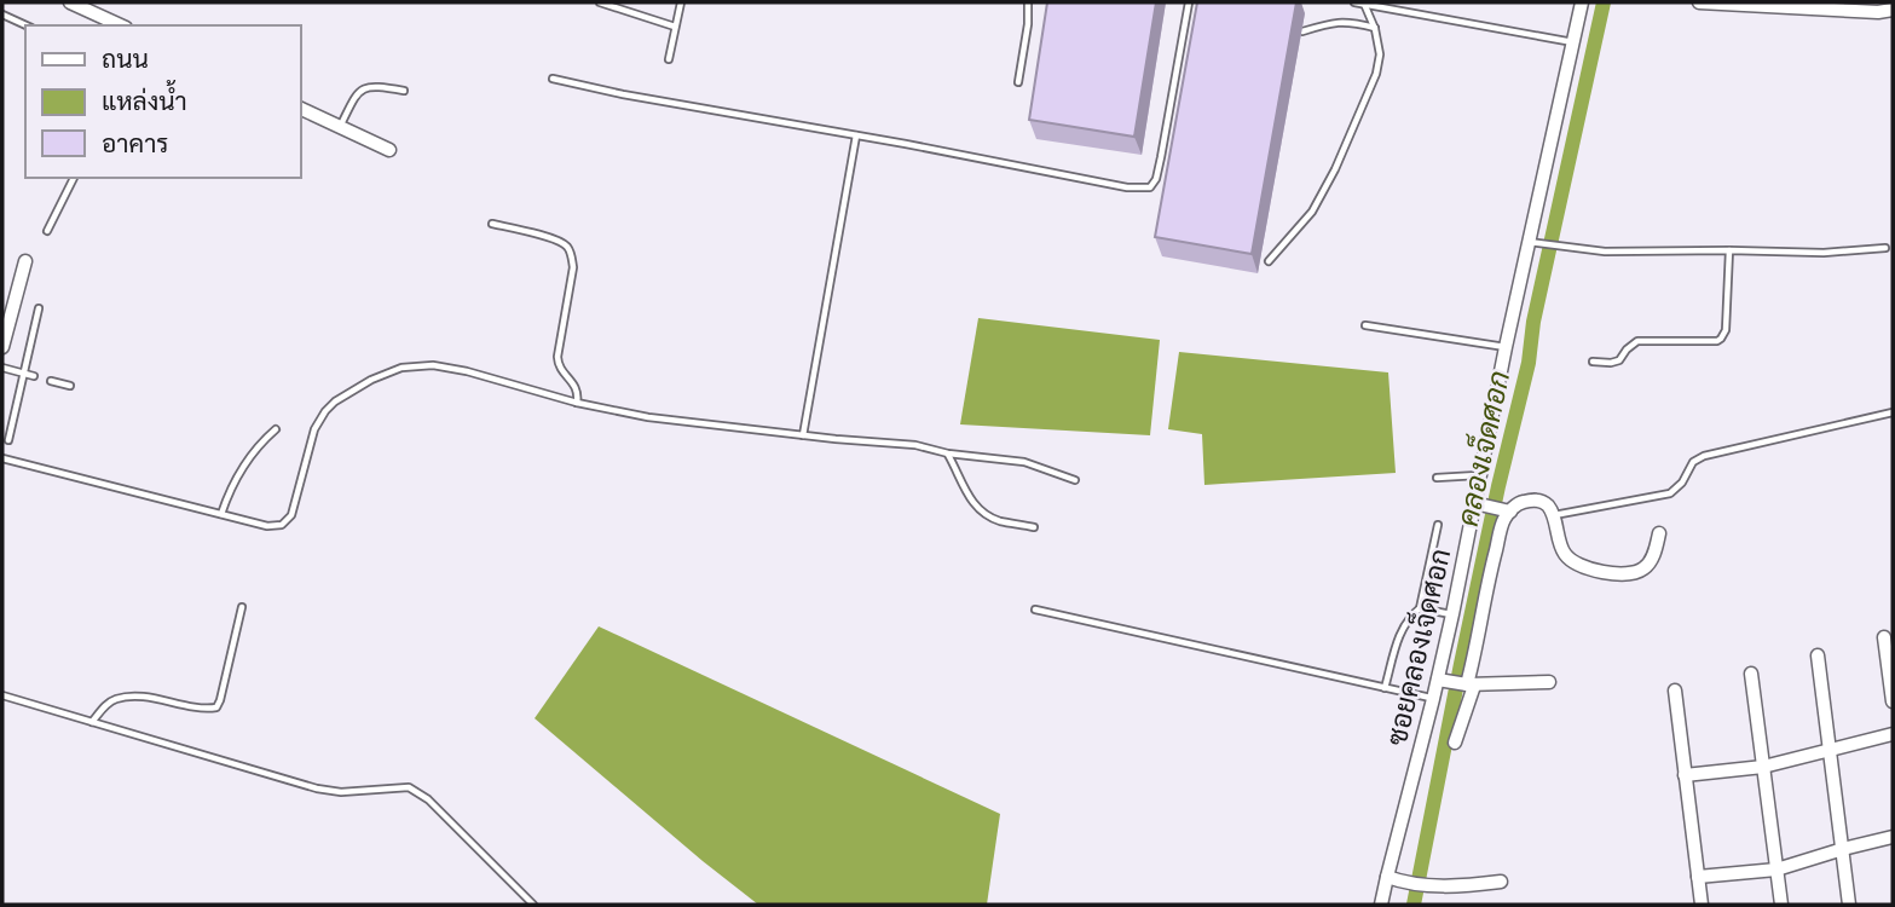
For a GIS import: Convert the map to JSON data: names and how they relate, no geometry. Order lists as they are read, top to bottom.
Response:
{
  "streets": {
    "street": ["ซอยคลองเจ็ดศอก"]
  },
  "water": ["คลองเจ็ดศอก"],
  "legend": ["ถนน", "แหล่งน้ำ", "อาคาร"]
}
